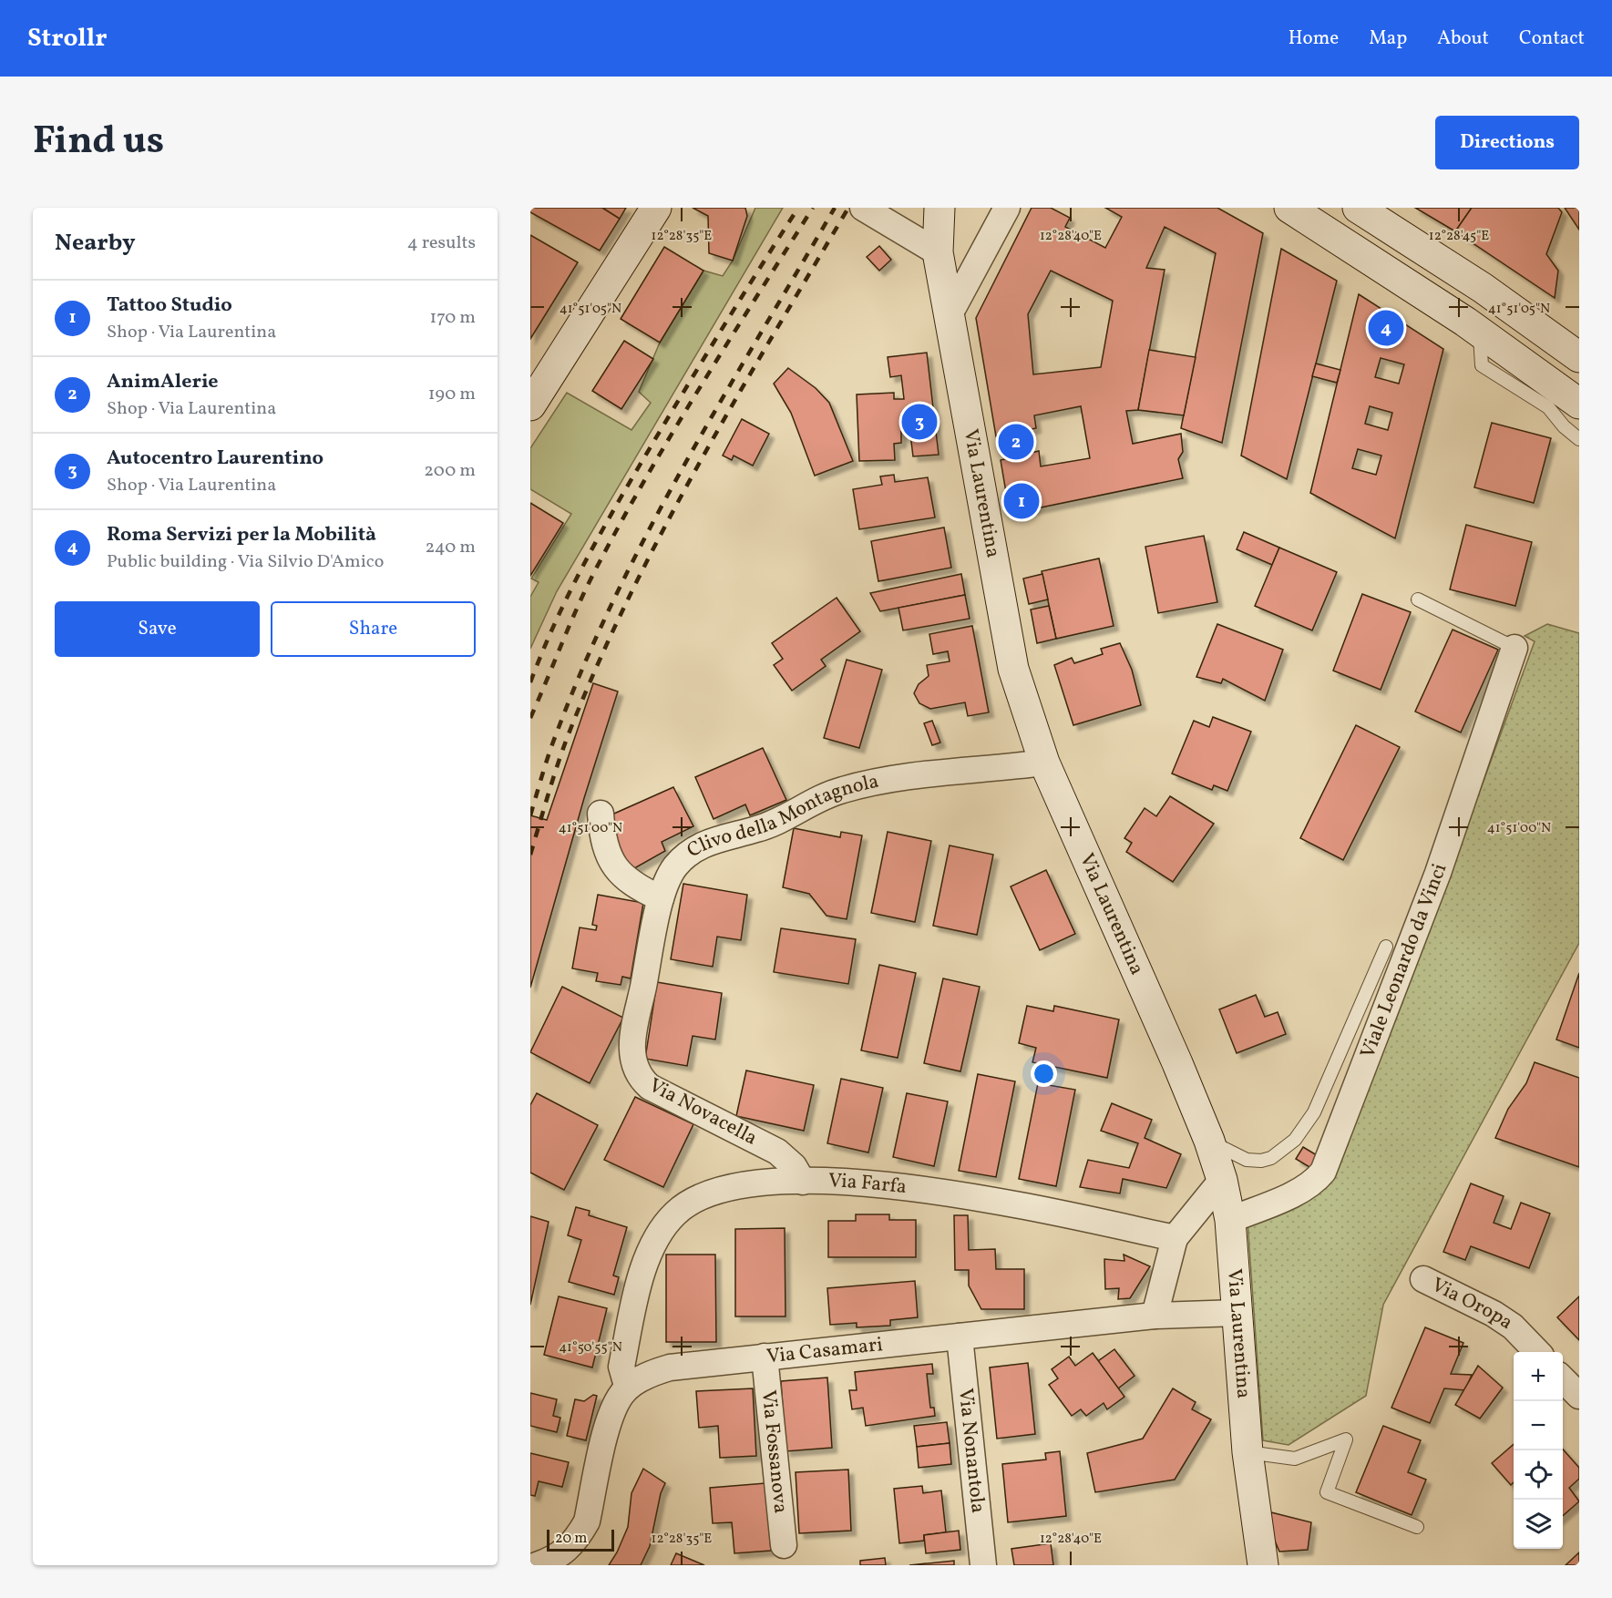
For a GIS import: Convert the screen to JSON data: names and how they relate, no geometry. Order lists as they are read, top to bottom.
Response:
{
  "streets": {
    "street": [
      "Via Laurentina",
      "Clivo della Montagnola",
      "Viale Leonardo da Vinci",
      "Via Novacella",
      "Via Farfa",
      "Via Oropa",
      "Via Casamari",
      "Via Nonantola",
      "Via Fossanova"
    ]
  },
  "crossings": [
    ["Via Laurentina", "Clivo della Montagnola"],
    ["Via Laurentina", "Viale Leonardo da Vinci"],
    ["Via Laurentina", "Via Casamari"],
    ["Clivo della Montagnola", "Via Novacella"],
    ["Via Novacella", "Via Farfa"],
    ["Via Farfa", "Via Casamari"],
    ["Via Casamari", "Via Nonantola"],
    ["Via Casamari", "Via Fossanova"]
  ],
  "scale_bar": "20 m",
  "page": {
    "header": "Strollr",
    "nav": [
      "Home",
      "Map",
      "About",
      "Contact"
    ],
    "title": "Find us",
    "buttons": [
      "Directions",
      ["Save", "Share"]
    ],
    "heading": ["Nearby", "4 results"],
    "list": [
      {
        "mark": "1",
        "name": "Tattoo Studio",
        "note": "Shop · Via Laurentina",
        "value": "170 m"
      },
      {
        "mark": "2",
        "name": "AnimAlerie",
        "note": "Shop · Via Laurentina",
        "value": "190 m"
      },
      {
        "mark": "3",
        "name": "Autocentro Laurentino",
        "note": "Shop · Via Laurentina",
        "value": "200 m"
      },
      {
        "mark": "4",
        "name": "Roma Servizi per la Mobilità",
        "note": "Public building · Via Silvio D'Amico",
        "value": "240 m"
      }
    ],
    "pins": [
      "4",
      "3",
      "2",
      "1"
    ],
    "map_buttons": ["+", "−"],
    "scale": "20 m"
  },
  "coordinates": [
    "12°28'35\"E",
    "12°28'40\"E",
    "12°28'45\"E",
    "41°51'05\"N",
    "41°51'00\"N",
    "41°50'55\"N"
  ]
}
